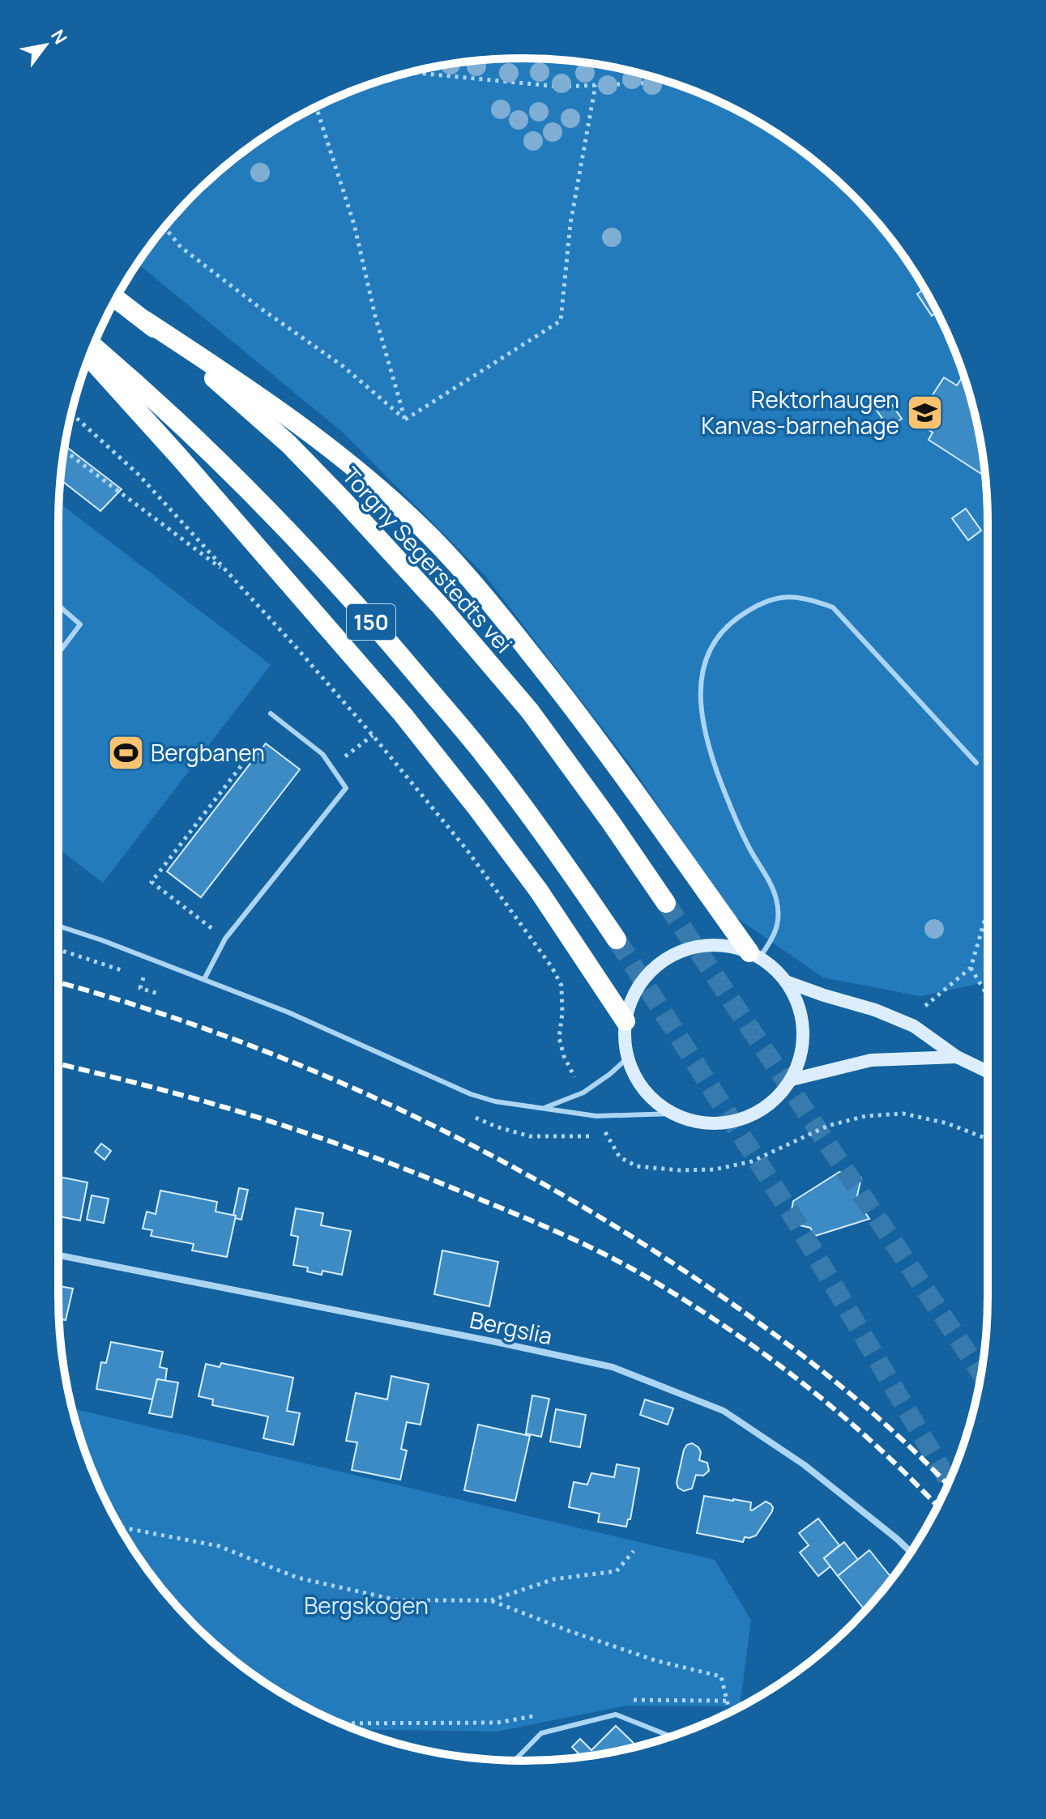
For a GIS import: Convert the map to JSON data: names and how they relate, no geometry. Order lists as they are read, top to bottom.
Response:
{
  "streets": {
    "highway": ["Torgny Segerstedts vei", "150"],
    "street": ["Bergslia"]
  },
  "parks": ["Bergskogen"],
  "places": {
    "school or university": ["Rektorhaugen Kanvas-barnehage"],
    "sports": ["Bergbanen"]
  },
  "north": "top right"
}
